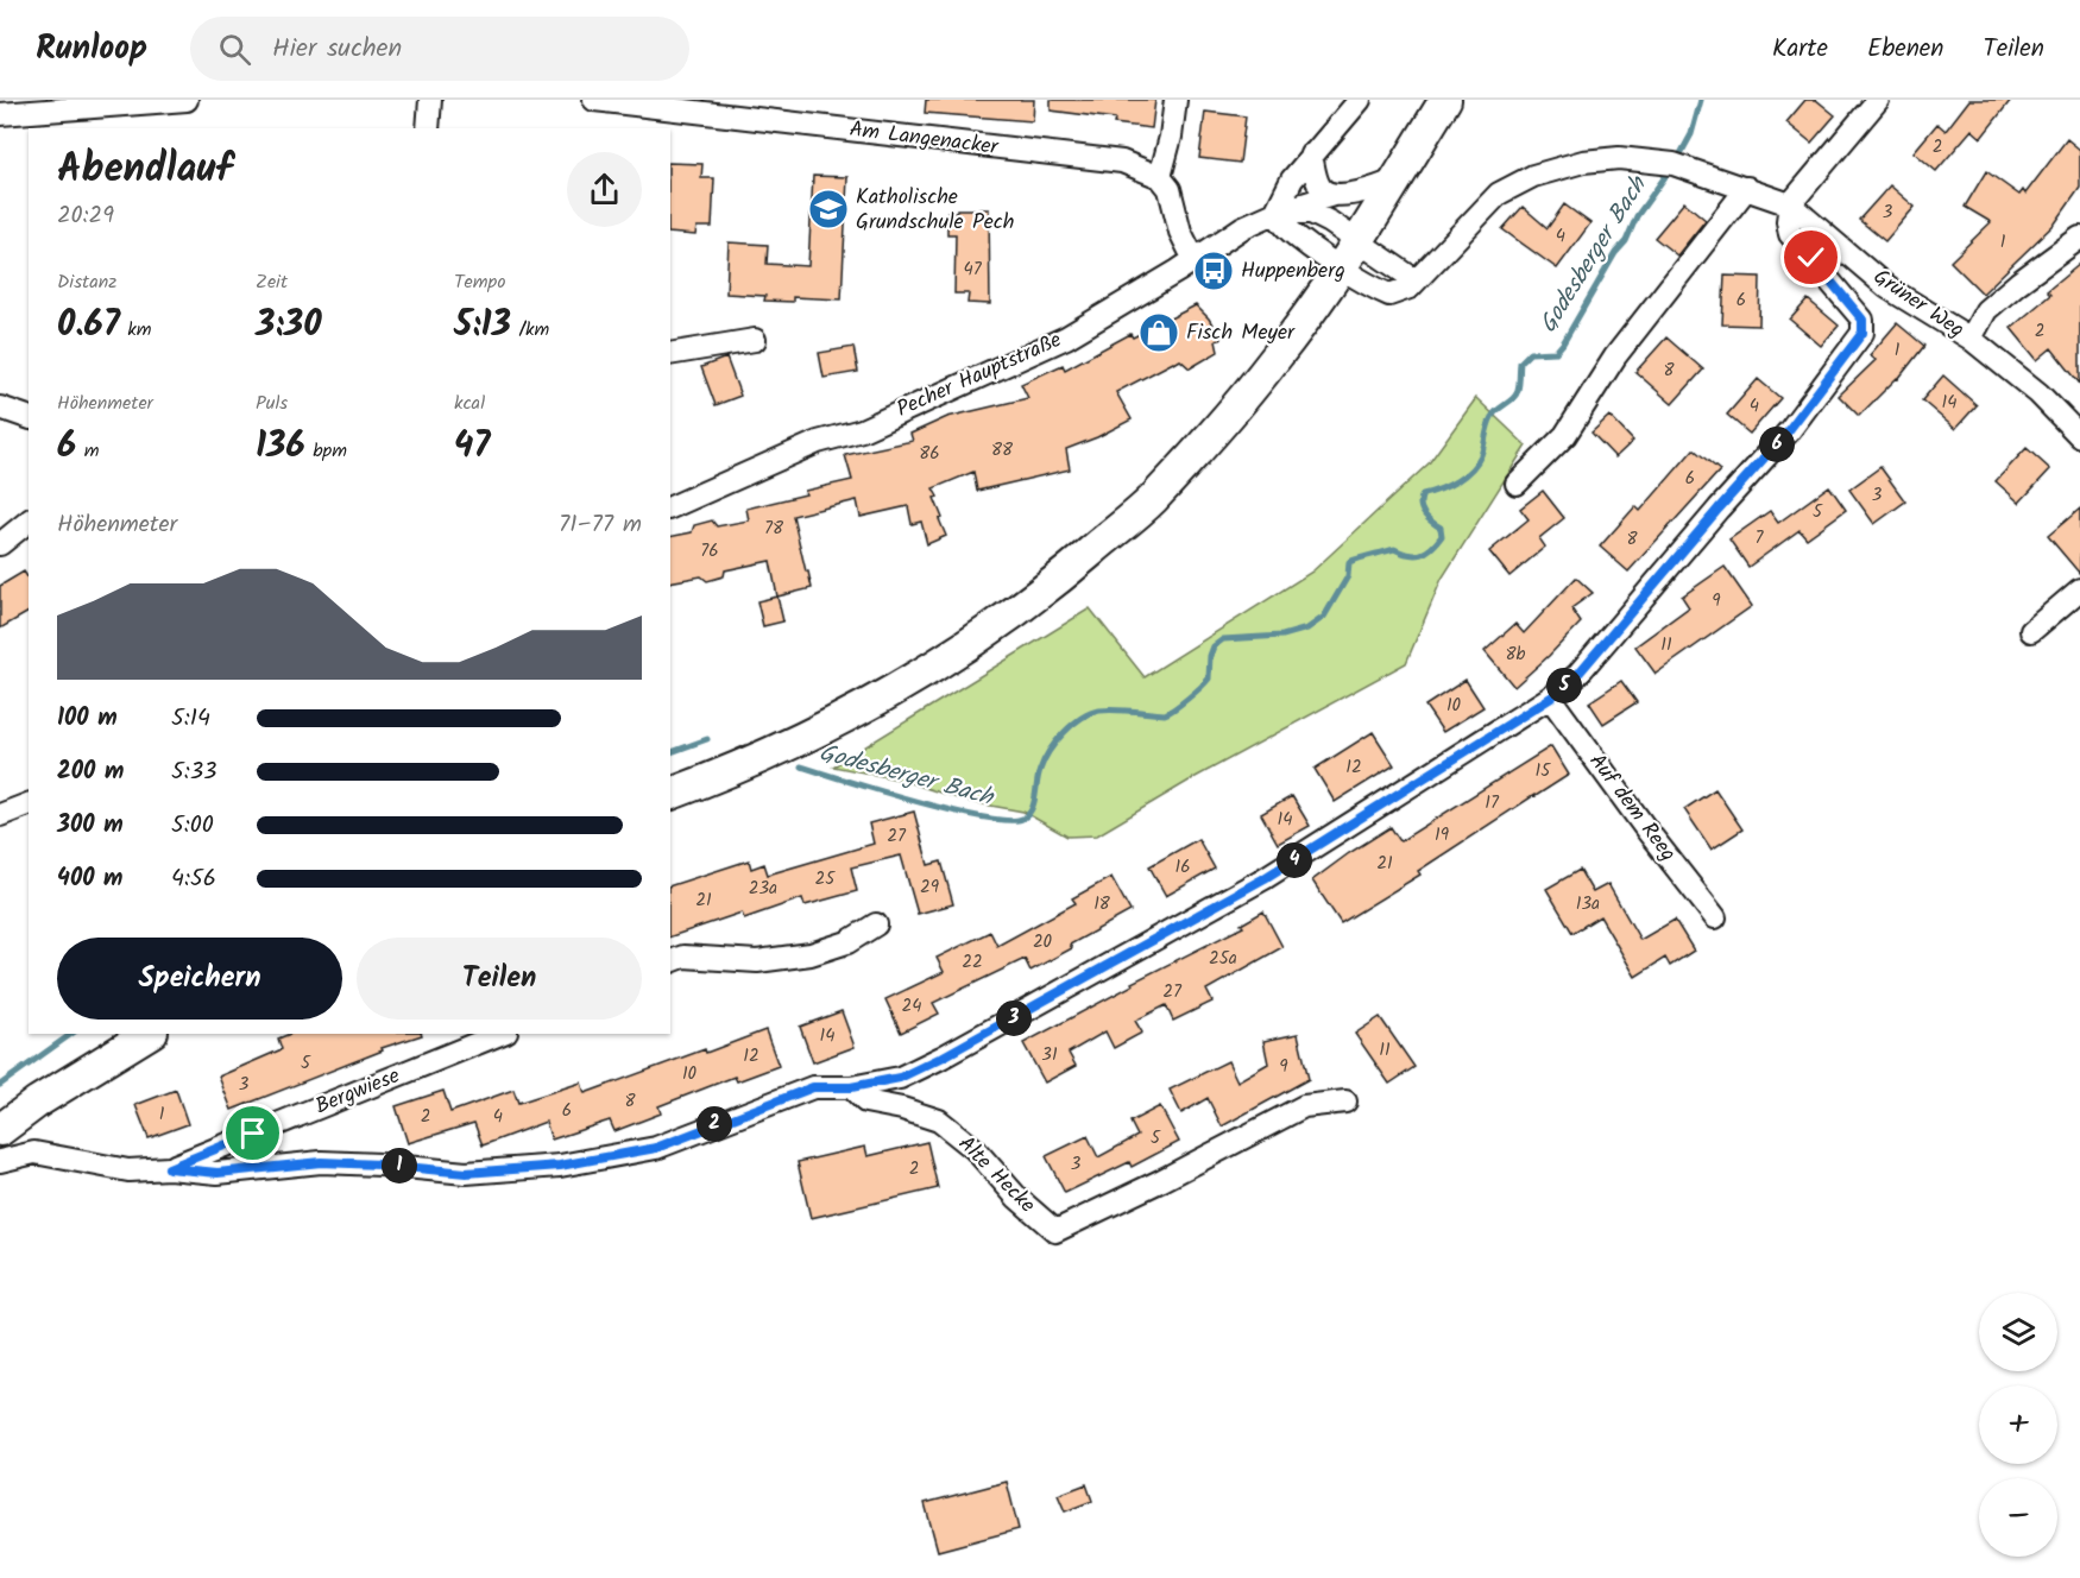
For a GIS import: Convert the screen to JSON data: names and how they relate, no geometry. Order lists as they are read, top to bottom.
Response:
{
  "streets": {
    "street": [
      "Am Langenacker",
      "Grüner Weg",
      "Pecher Hauptstraße",
      "Auf dem Reeg",
      "Bergwiese",
      "Alte Hecke"
    ]
  },
  "crossings": [
    ["Grüner Weg", "Pecher Hauptstraße"]
  ],
  "water": ["Godesberger Bach"],
  "places": {
    "school or university": ["Katholische Grundschule Pech"],
    "bus stop": ["Huppenberg"],
    "shop": ["Fisch Meyer"]
  },
  "house_numbers": [
    "2",
    "3",
    "4",
    "1",
    "47",
    "6",
    "2",
    "1",
    "8",
    "14",
    "4",
    "88",
    "86",
    "6",
    "3",
    "5",
    "78",
    "7",
    "8",
    "76",
    "9",
    "11",
    "8b",
    "10",
    "12",
    "15",
    "17",
    "14",
    "19",
    "27",
    "21",
    "16",
    "25",
    "29",
    "23a",
    "21",
    "18",
    "13a",
    "20",
    "25a",
    "22",
    "27",
    "24",
    "14",
    "11",
    "31",
    "12",
    "5",
    "9",
    "10",
    "3",
    "8",
    "6",
    "1",
    "2",
    "4",
    "5",
    "3",
    "2"
  ],
  "page": {
    "header": "Runloop",
    "search": "Hier suchen",
    "nav": ["Karte", "Ebenen", "Teilen"],
    "heading": ["Abendlauf", "20:29"],
    "stats": [
      ["Distanz", "0.67 km"],
      ["Zeit", "3:30"],
      ["Tempo", "5:13 /km"],
      ["Höhenmeter", "6 m"],
      ["Puls", "136 bpm"],
      ["kcal", "47"]
    ],
    "pins": [
      "6",
      "5",
      "4",
      "3",
      "2",
      "1"
    ],
    "chart": ["Höhenmeter", "71–77 m"],
    "list": [
      {
        "name": "100 m",
        "note": "5:14"
      },
      {
        "name": "200 m",
        "note": "5:33"
      },
      {
        "name": "300 m",
        "note": "5:00"
      },
      {
        "name": "400 m",
        "note": "4:56"
      }
    ],
    "buttons": ["Speichern", "Teilen"],
    "map_buttons": ["+", "−"]
  }
}
